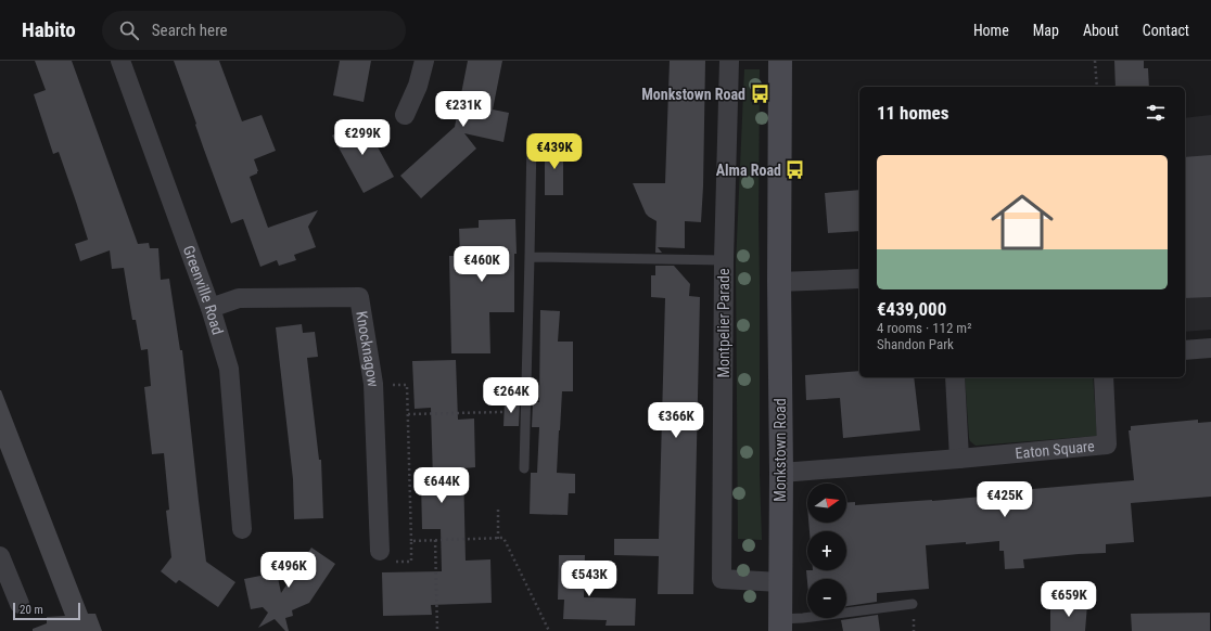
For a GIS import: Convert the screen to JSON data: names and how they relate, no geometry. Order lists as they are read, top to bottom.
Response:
{
  "streets": {
    "main road": ["Monkstown Road"],
    "street": [
      "Greenville Road",
      "Montpelier Parade",
      "Knocknagow",
      "Eaton Square"
    ]
  },
  "crossings": [
    ["Greenville Road", "Knocknagow"],
    ["Montpelier Parade", "Monkstown Road"],
    ["Eaton Square", "Monkstown Road"]
  ],
  "places": {
    "bus stop": ["Monkstown Road", "Alma Road"]
  },
  "scale_bar": "20 m",
  "north": "right",
  "page": {
    "header": "Habito",
    "search": "Search here",
    "nav": [
      "Home",
      "Map",
      "About",
      "Contact"
    ],
    "heading": "11 homes",
    "price": [
      "€231K",
      "€299K",
      "€439K",
      "€460K",
      "€264K",
      "€366K",
      "€644K",
      "€425K",
      "€496K",
      "€543K",
      "€659K"
    ],
    "list": [
      {
        "name": "€439,000",
        "note": "4 rooms · 112 m² · Shandon Park"
      }
    ],
    "map_buttons": ["+", "−"],
    "scale": "20 m"
  }
}
